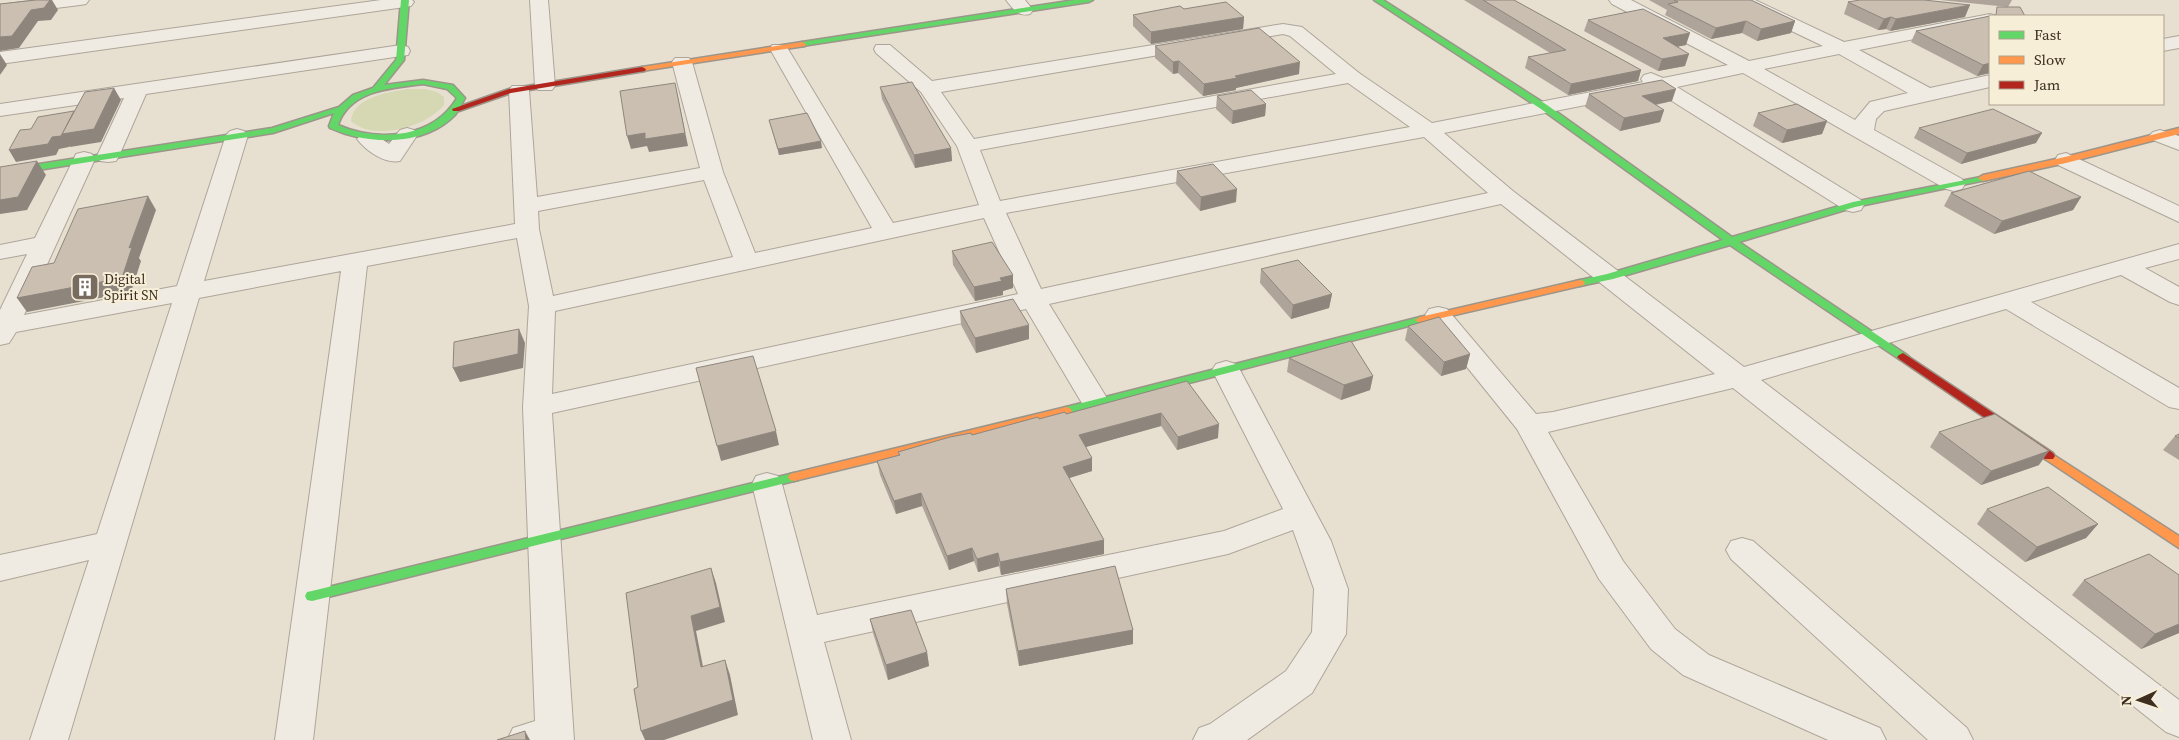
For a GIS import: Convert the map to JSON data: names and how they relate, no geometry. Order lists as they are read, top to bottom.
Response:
{
  "places": {
    "building": ["Digital Spirit SN"]
  },
  "legend": ["Fast", "Slow", "Jam"],
  "north": "left"
}
